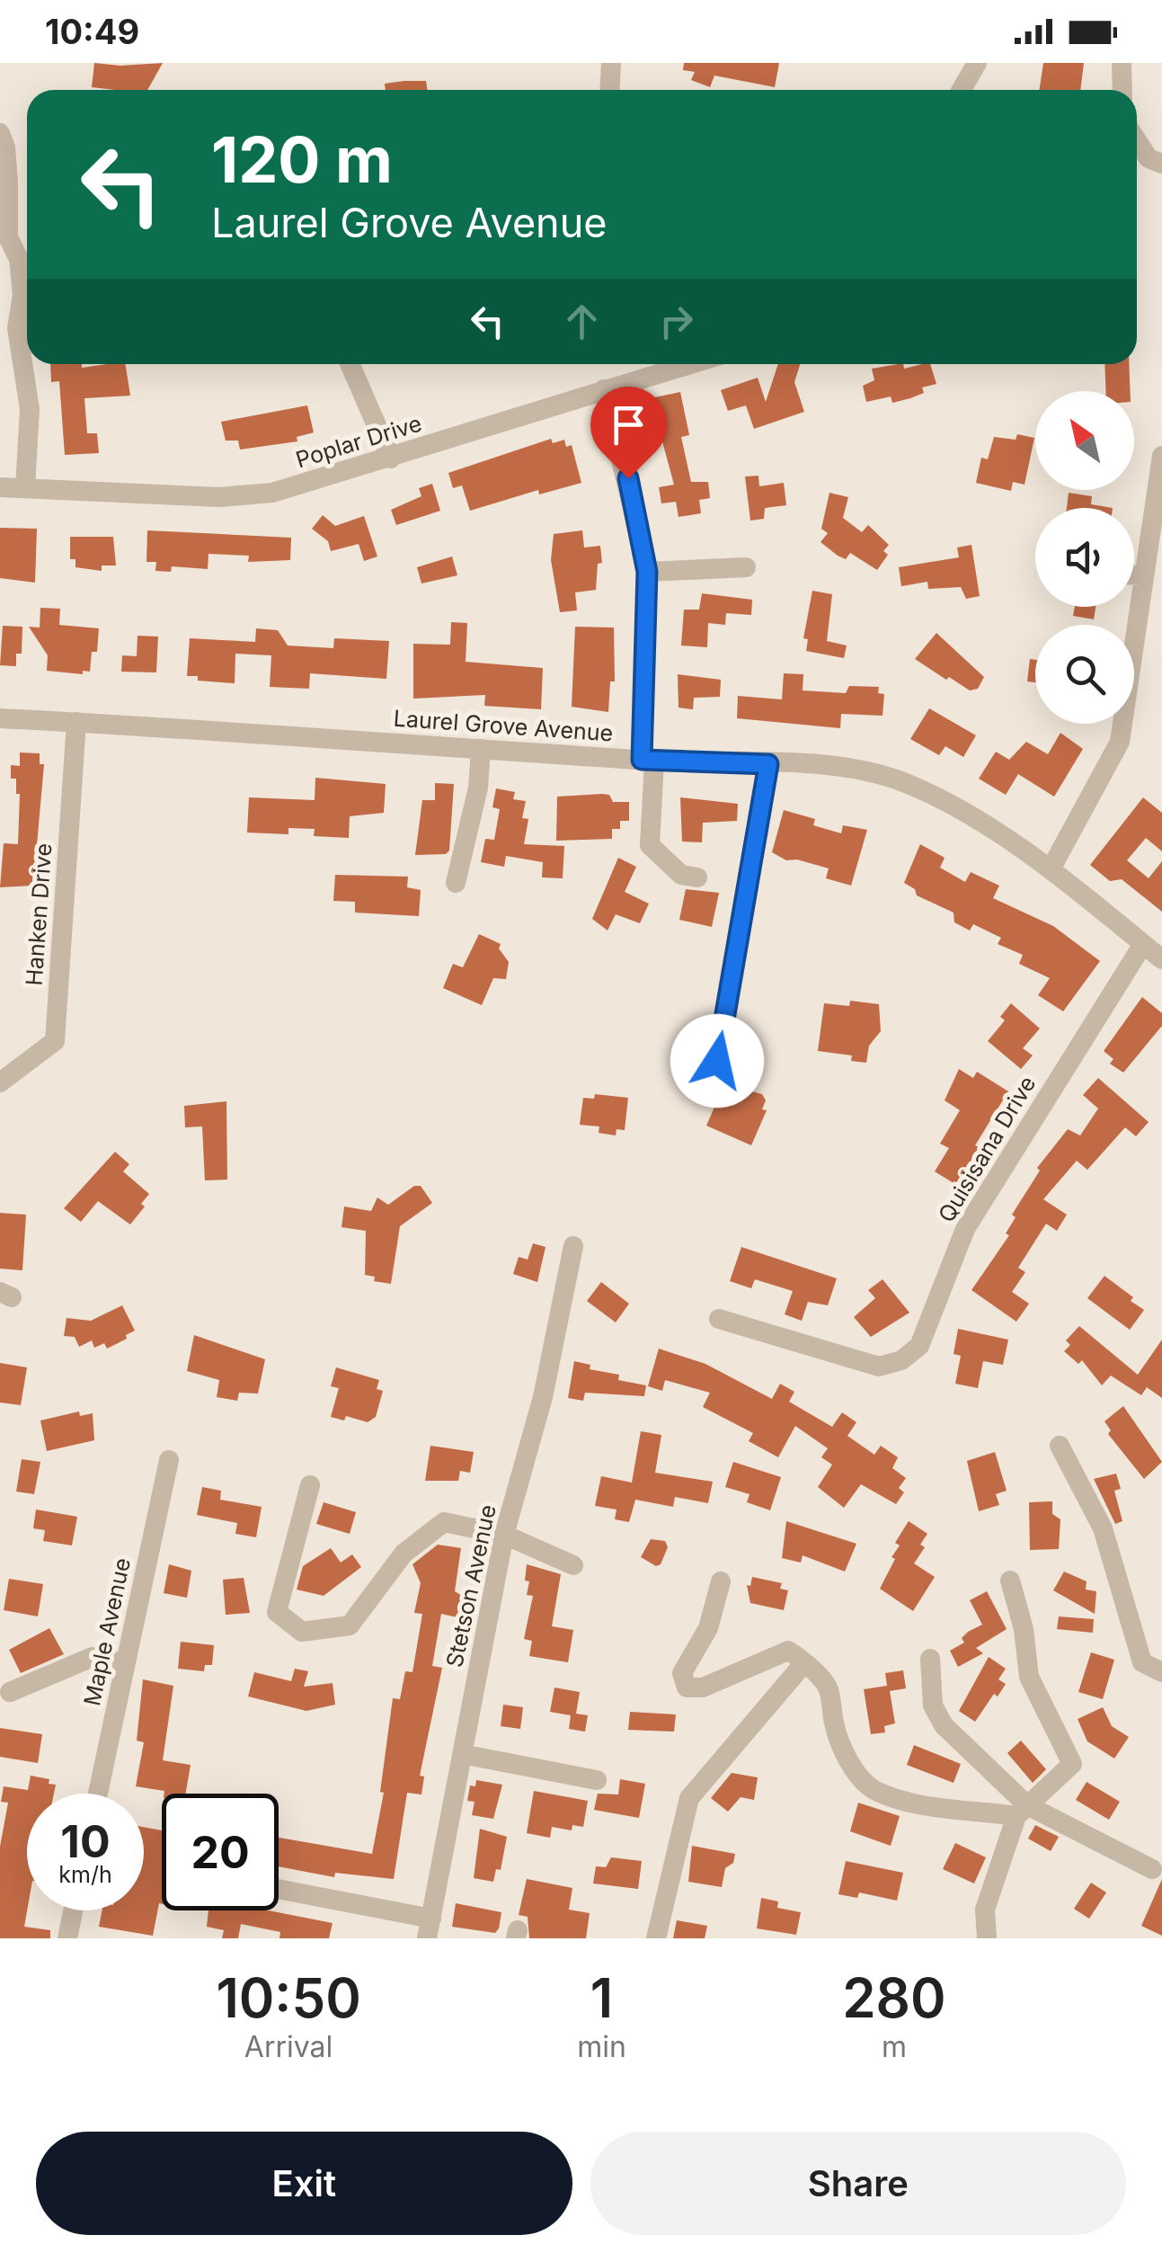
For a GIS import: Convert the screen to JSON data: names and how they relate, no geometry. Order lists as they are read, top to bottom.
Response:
{
  "streets": {
    "street": [
      "Poplar Drive",
      "Laurel Grove Avenue",
      "Hanken Drive",
      "Quisisana Drive",
      "Stetson Avenue",
      "Maple Avenue"
    ]
  },
  "crossings": [
    ["Laurel Grove Avenue", "Hanken Drive"],
    ["Laurel Grove Avenue", "Quisisana Drive"]
  ],
  "north": "top left",
  "page": {
    "status": "10:49",
    "turn": ["120 m", "Laurel Grove Avenue"],
    "speed": "10 km/h",
    "limit": "20",
    "eta": [
      "10:50",
      "Arrival",
      "1",
      "min",
      "280",
      "m"
    ],
    "buttons": ["Exit", "Share"]
  }
}
